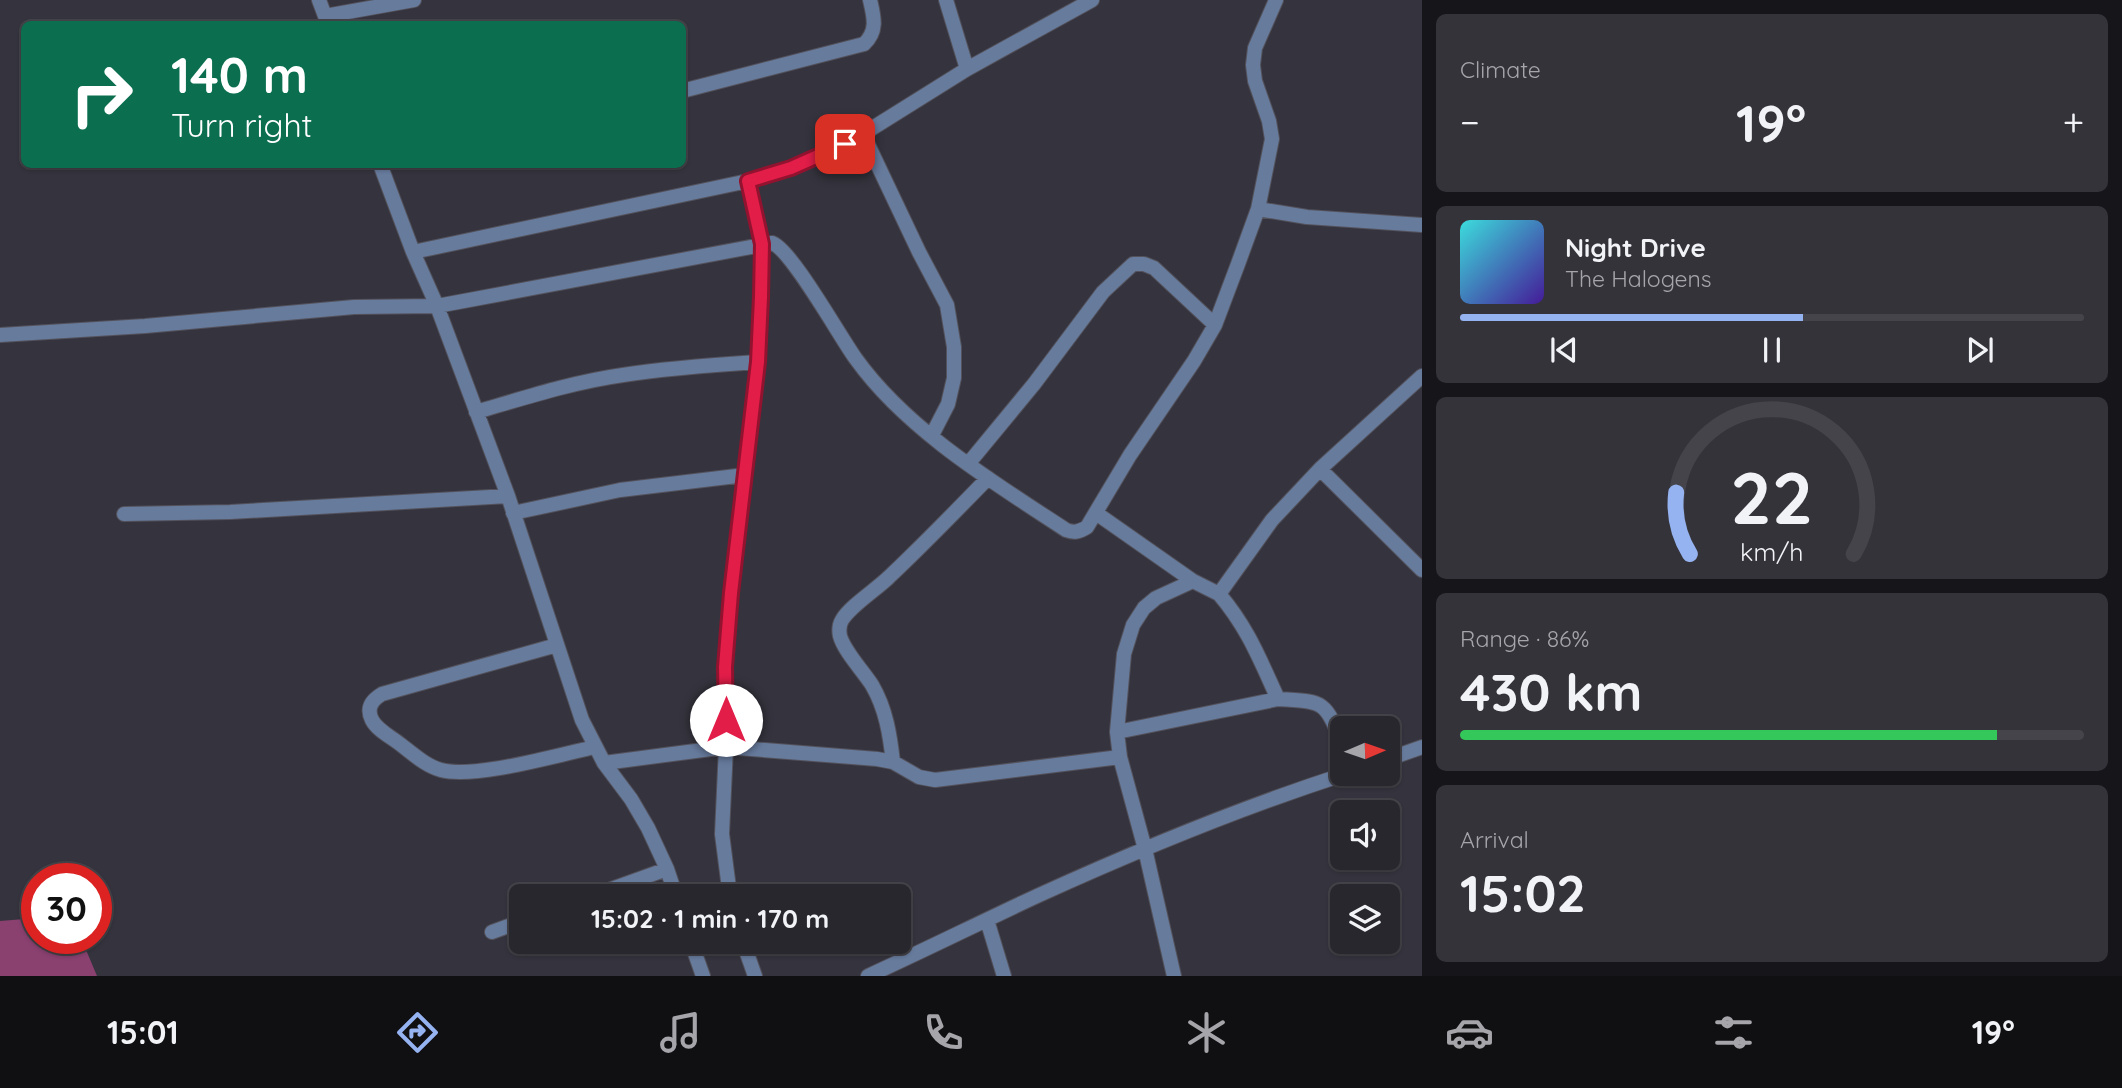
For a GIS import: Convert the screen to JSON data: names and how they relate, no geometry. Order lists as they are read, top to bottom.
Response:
{
  "north": "right",
  "page": {
    "tile": [
      "Climate",
      ["Range · 86%", "430 km"],
      ["Arrival", "15:02"]
    ],
    "turn": ["140 m", "Turn right"],
    "heat": ["−", "19°", "+"],
    "song": ["Night Drive", "The Halogens"],
    "limit": "30",
    "trip": "15:02 · 1 min · 170 m",
    "tabs": ["15:01", "19°"],
    "gauge": ["22", "km/h"]
  }
}
